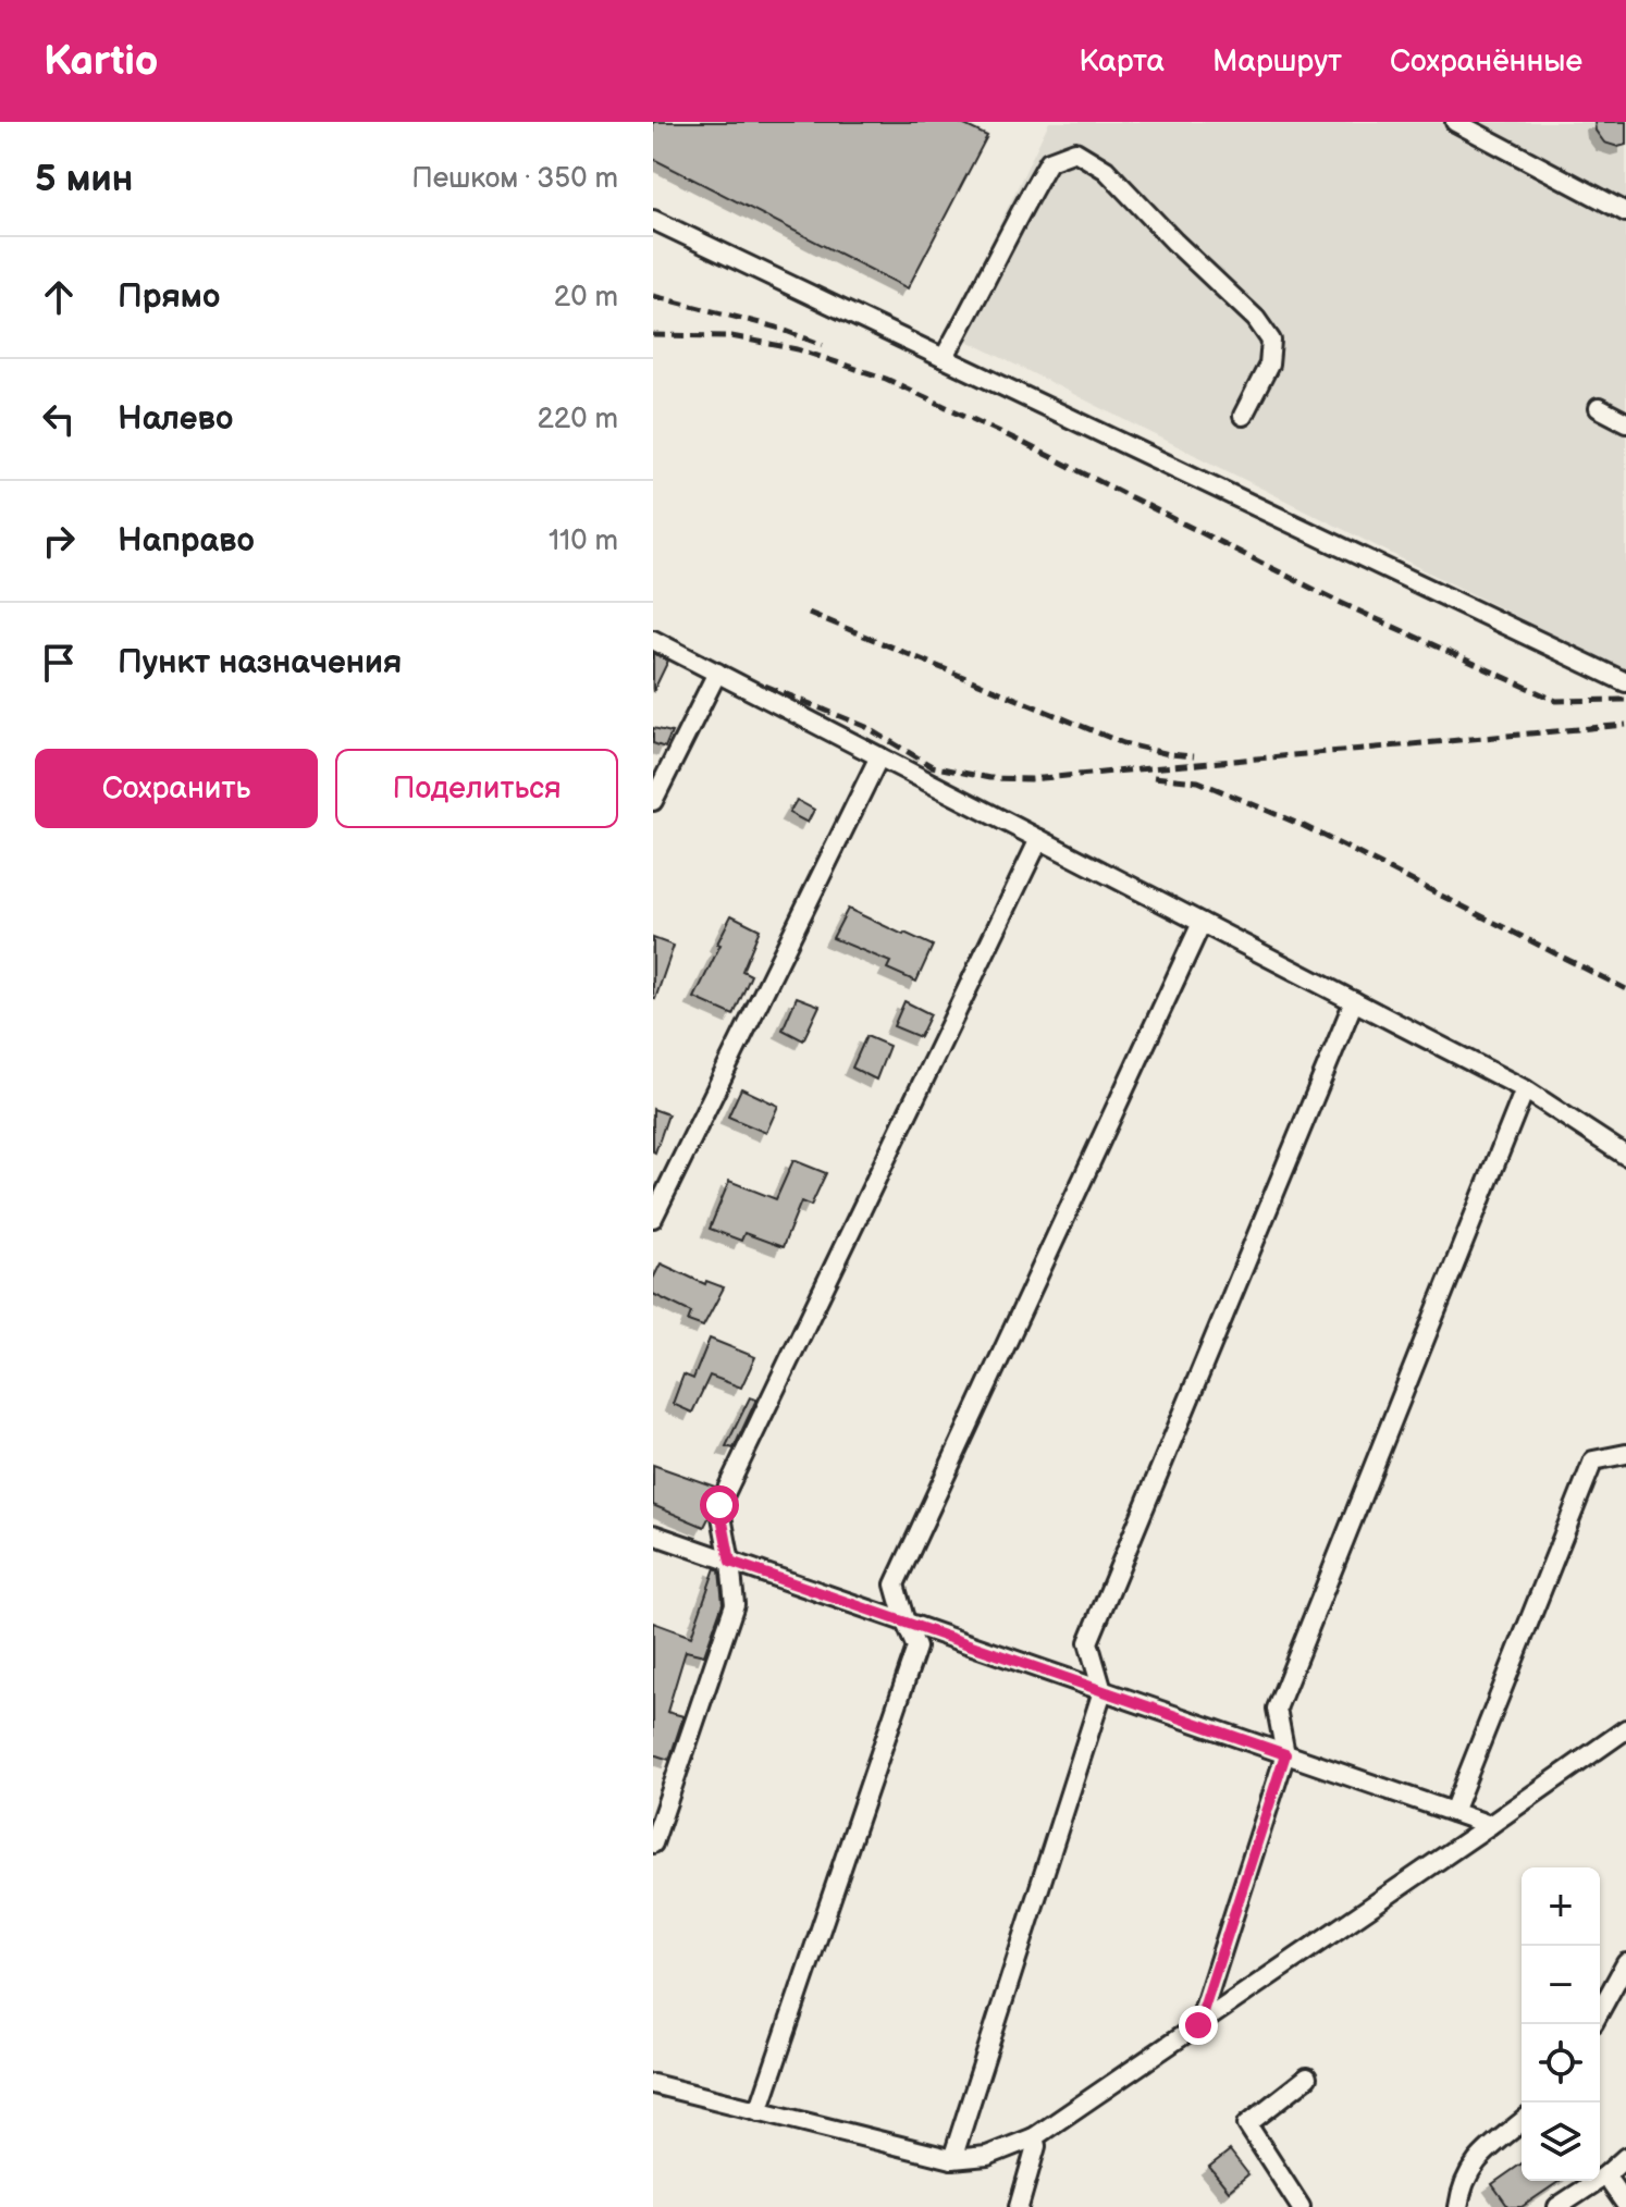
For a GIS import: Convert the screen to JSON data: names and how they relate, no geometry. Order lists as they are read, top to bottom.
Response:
{
  "page": {
    "header": "Kartio",
    "nav": ["Карта", "Маршрут", "Сохранённые"],
    "heading": ["5 мин", "Пешком · 350 m"],
    "list": [
      ["Прямо", "20 m"],
      ["Налево", "220 m"],
      ["Направо", "110 m"],
      "Пункт назначения"
    ],
    "buttons": ["Сохранить", "Поделиться"],
    "map_buttons": ["+", "−"]
  }
}
